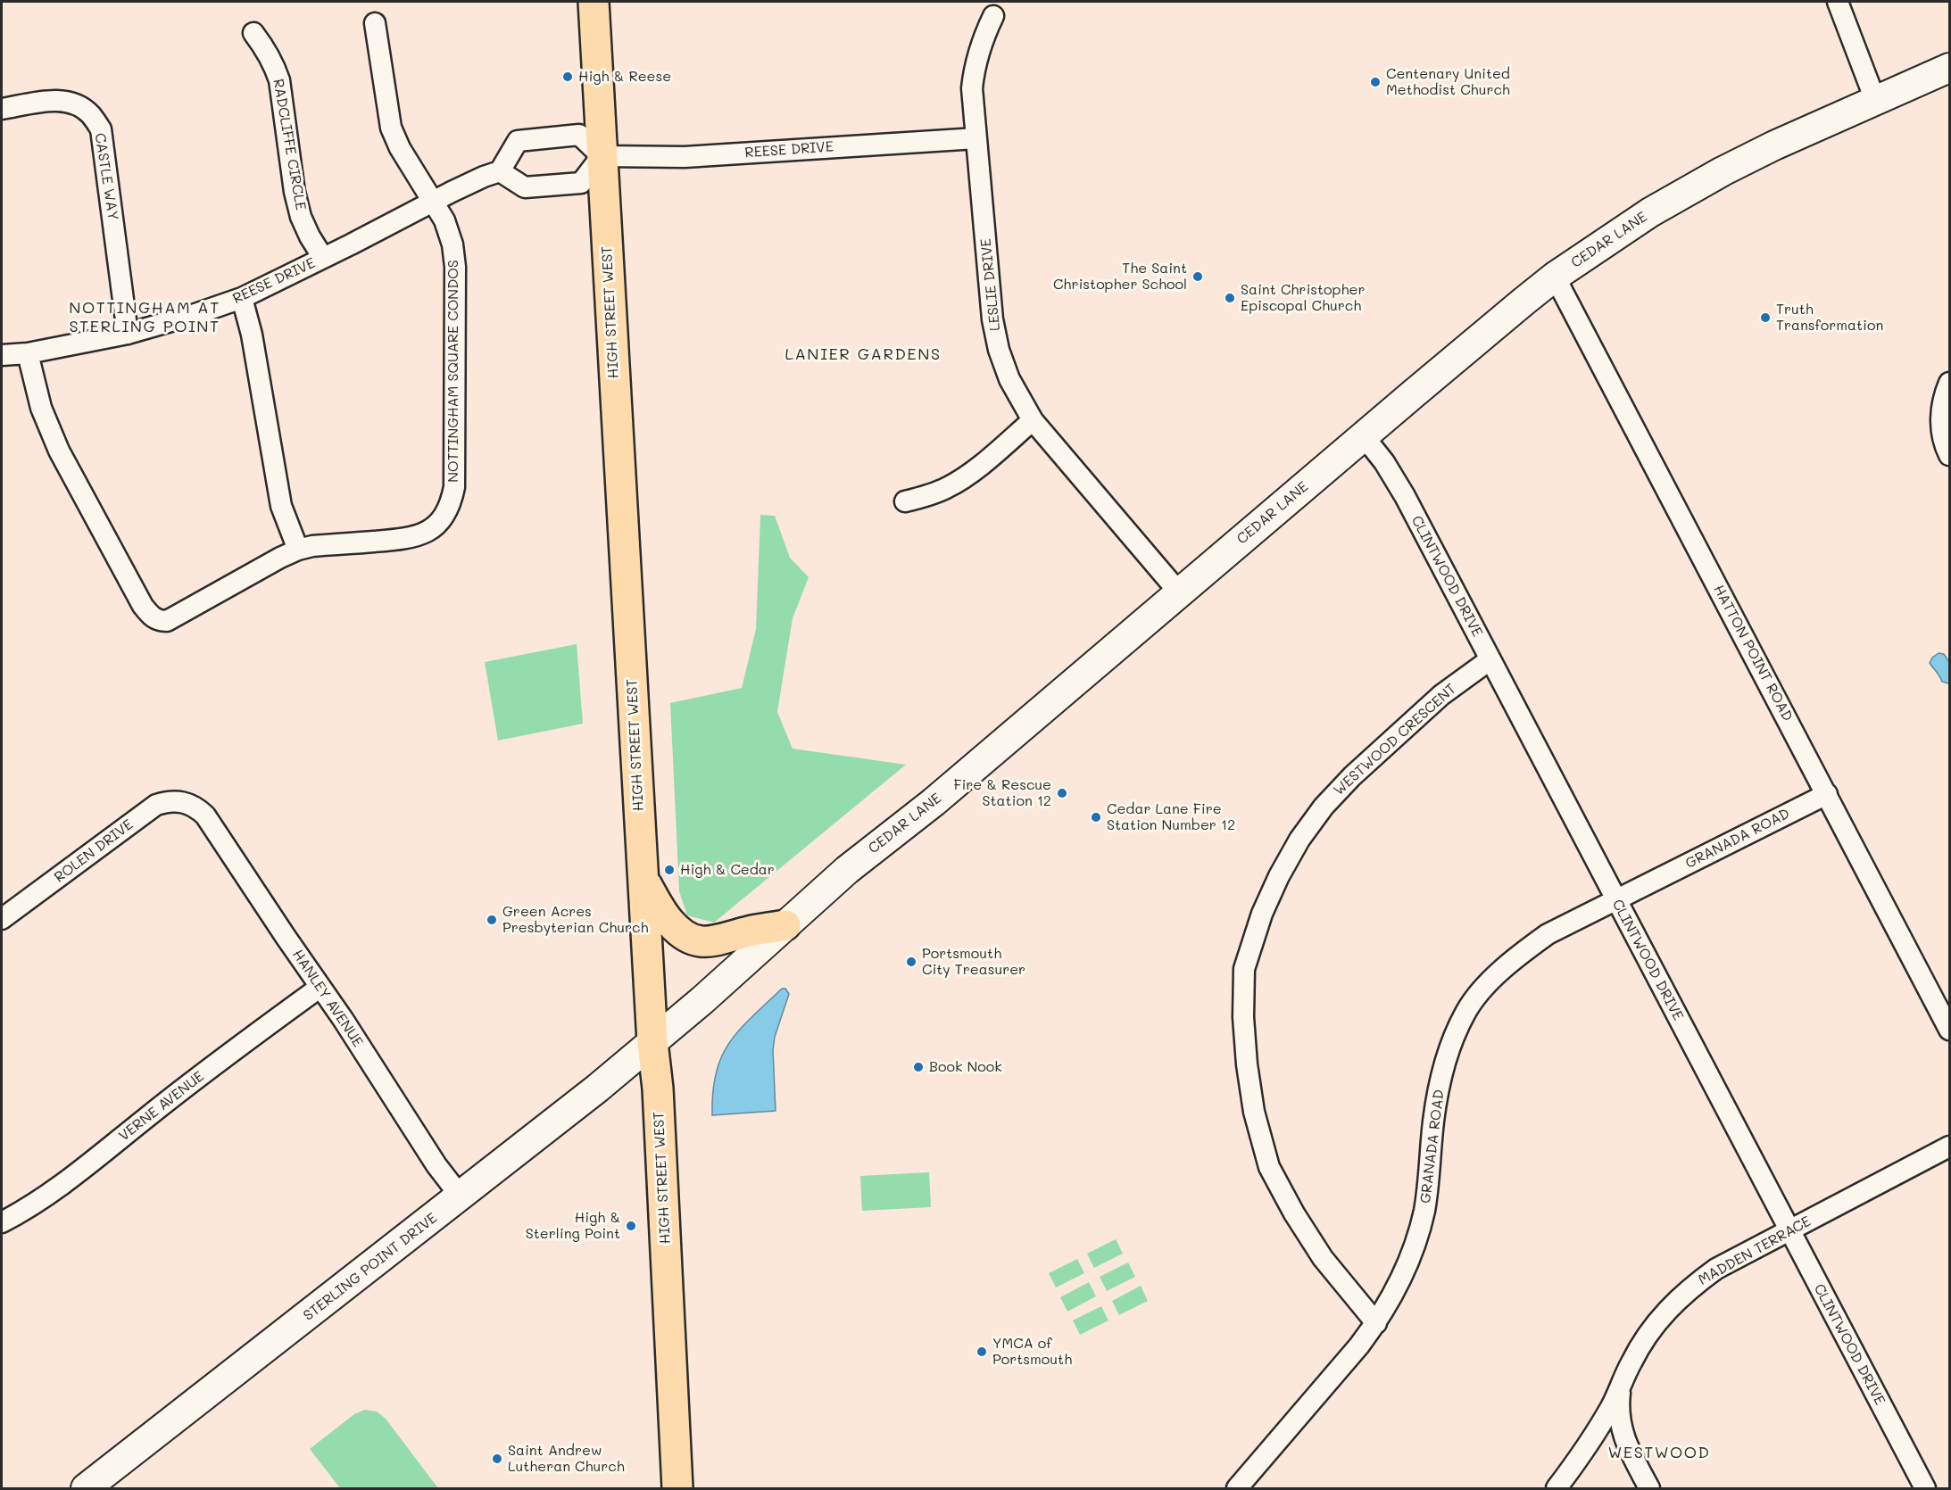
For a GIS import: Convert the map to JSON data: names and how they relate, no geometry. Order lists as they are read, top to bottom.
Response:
{
  "streets": {
    "main road": ["CEDAR LANE", "HIGH STREET WEST", "STERLING POINT DRIVE"],
    "street": [
      "RADCLIFFE CIRCLE",
      "REESE DRIVE",
      "CASTLE WAY",
      "LESLIE DRIVE",
      "NOTTINGHAM SQUARE CONDOS",
      "CLINTWOOD DRIVE",
      "HATTON POINT ROAD",
      "WESTWOOD CRESCENT",
      "GRANADA ROAD",
      "ROLEN DRIVE",
      "HANLEY AVENUE",
      "VERNE AVENUE",
      "MADDEN TERRACE"
    ]
  },
  "crossings": [
    ["RADCLIFFE CIRCLE", "REESE DRIVE"],
    ["REESE DRIVE", "CASTLE WAY"],
    ["REESE DRIVE", "LESLIE DRIVE"],
    ["REESE DRIVE", "HIGH STREET WEST"],
    ["REESE DRIVE", "NOTTINGHAM SQUARE CONDOS"],
    ["CEDAR LANE", "LESLIE DRIVE"],
    ["CEDAR LANE", "HIGH STREET WEST"],
    ["CEDAR LANE", "CLINTWOOD DRIVE"],
    ["CEDAR LANE", "HATTON POINT ROAD"],
    ["CEDAR LANE", "STERLING POINT DRIVE"],
    ["HIGH STREET WEST", "STERLING POINT DRIVE"],
    ["CLINTWOOD DRIVE", "WESTWOOD CRESCENT"],
    ["CLINTWOOD DRIVE", "GRANADA ROAD"],
    ["CLINTWOOD DRIVE", "MADDEN TERRACE"],
    ["HATTON POINT ROAD", "GRANADA ROAD"],
    ["WESTWOOD CRESCENT", "GRANADA ROAD"],
    ["ROLEN DRIVE", "HANLEY AVENUE"],
    ["HANLEY AVENUE", "VERNE AVENUE"],
    ["HANLEY AVENUE", "STERLING POINT DRIVE"]
  ],
  "districts": ["NOTTINGHAM AT STERLING POINT", "LANIER GARDENS", "WESTWOOD"],
  "places": [
    "High & Reese",
    "Centenary United Methodist Church",
    "The Saint Christopher School",
    "Saint Christopher Episcopal Church",
    "Truth Transformation",
    "Fire & Rescue Station 12",
    "Cedar Lane Fire Station Number 12",
    "High & Cedar",
    "Green Acres Presbyterian Church",
    "Portsmouth City Treasurer",
    "Book Nook",
    "High & Sterling Point",
    "YMCA of Portsmouth",
    "Saint Andrew Lutheran Church"
  ]
}
